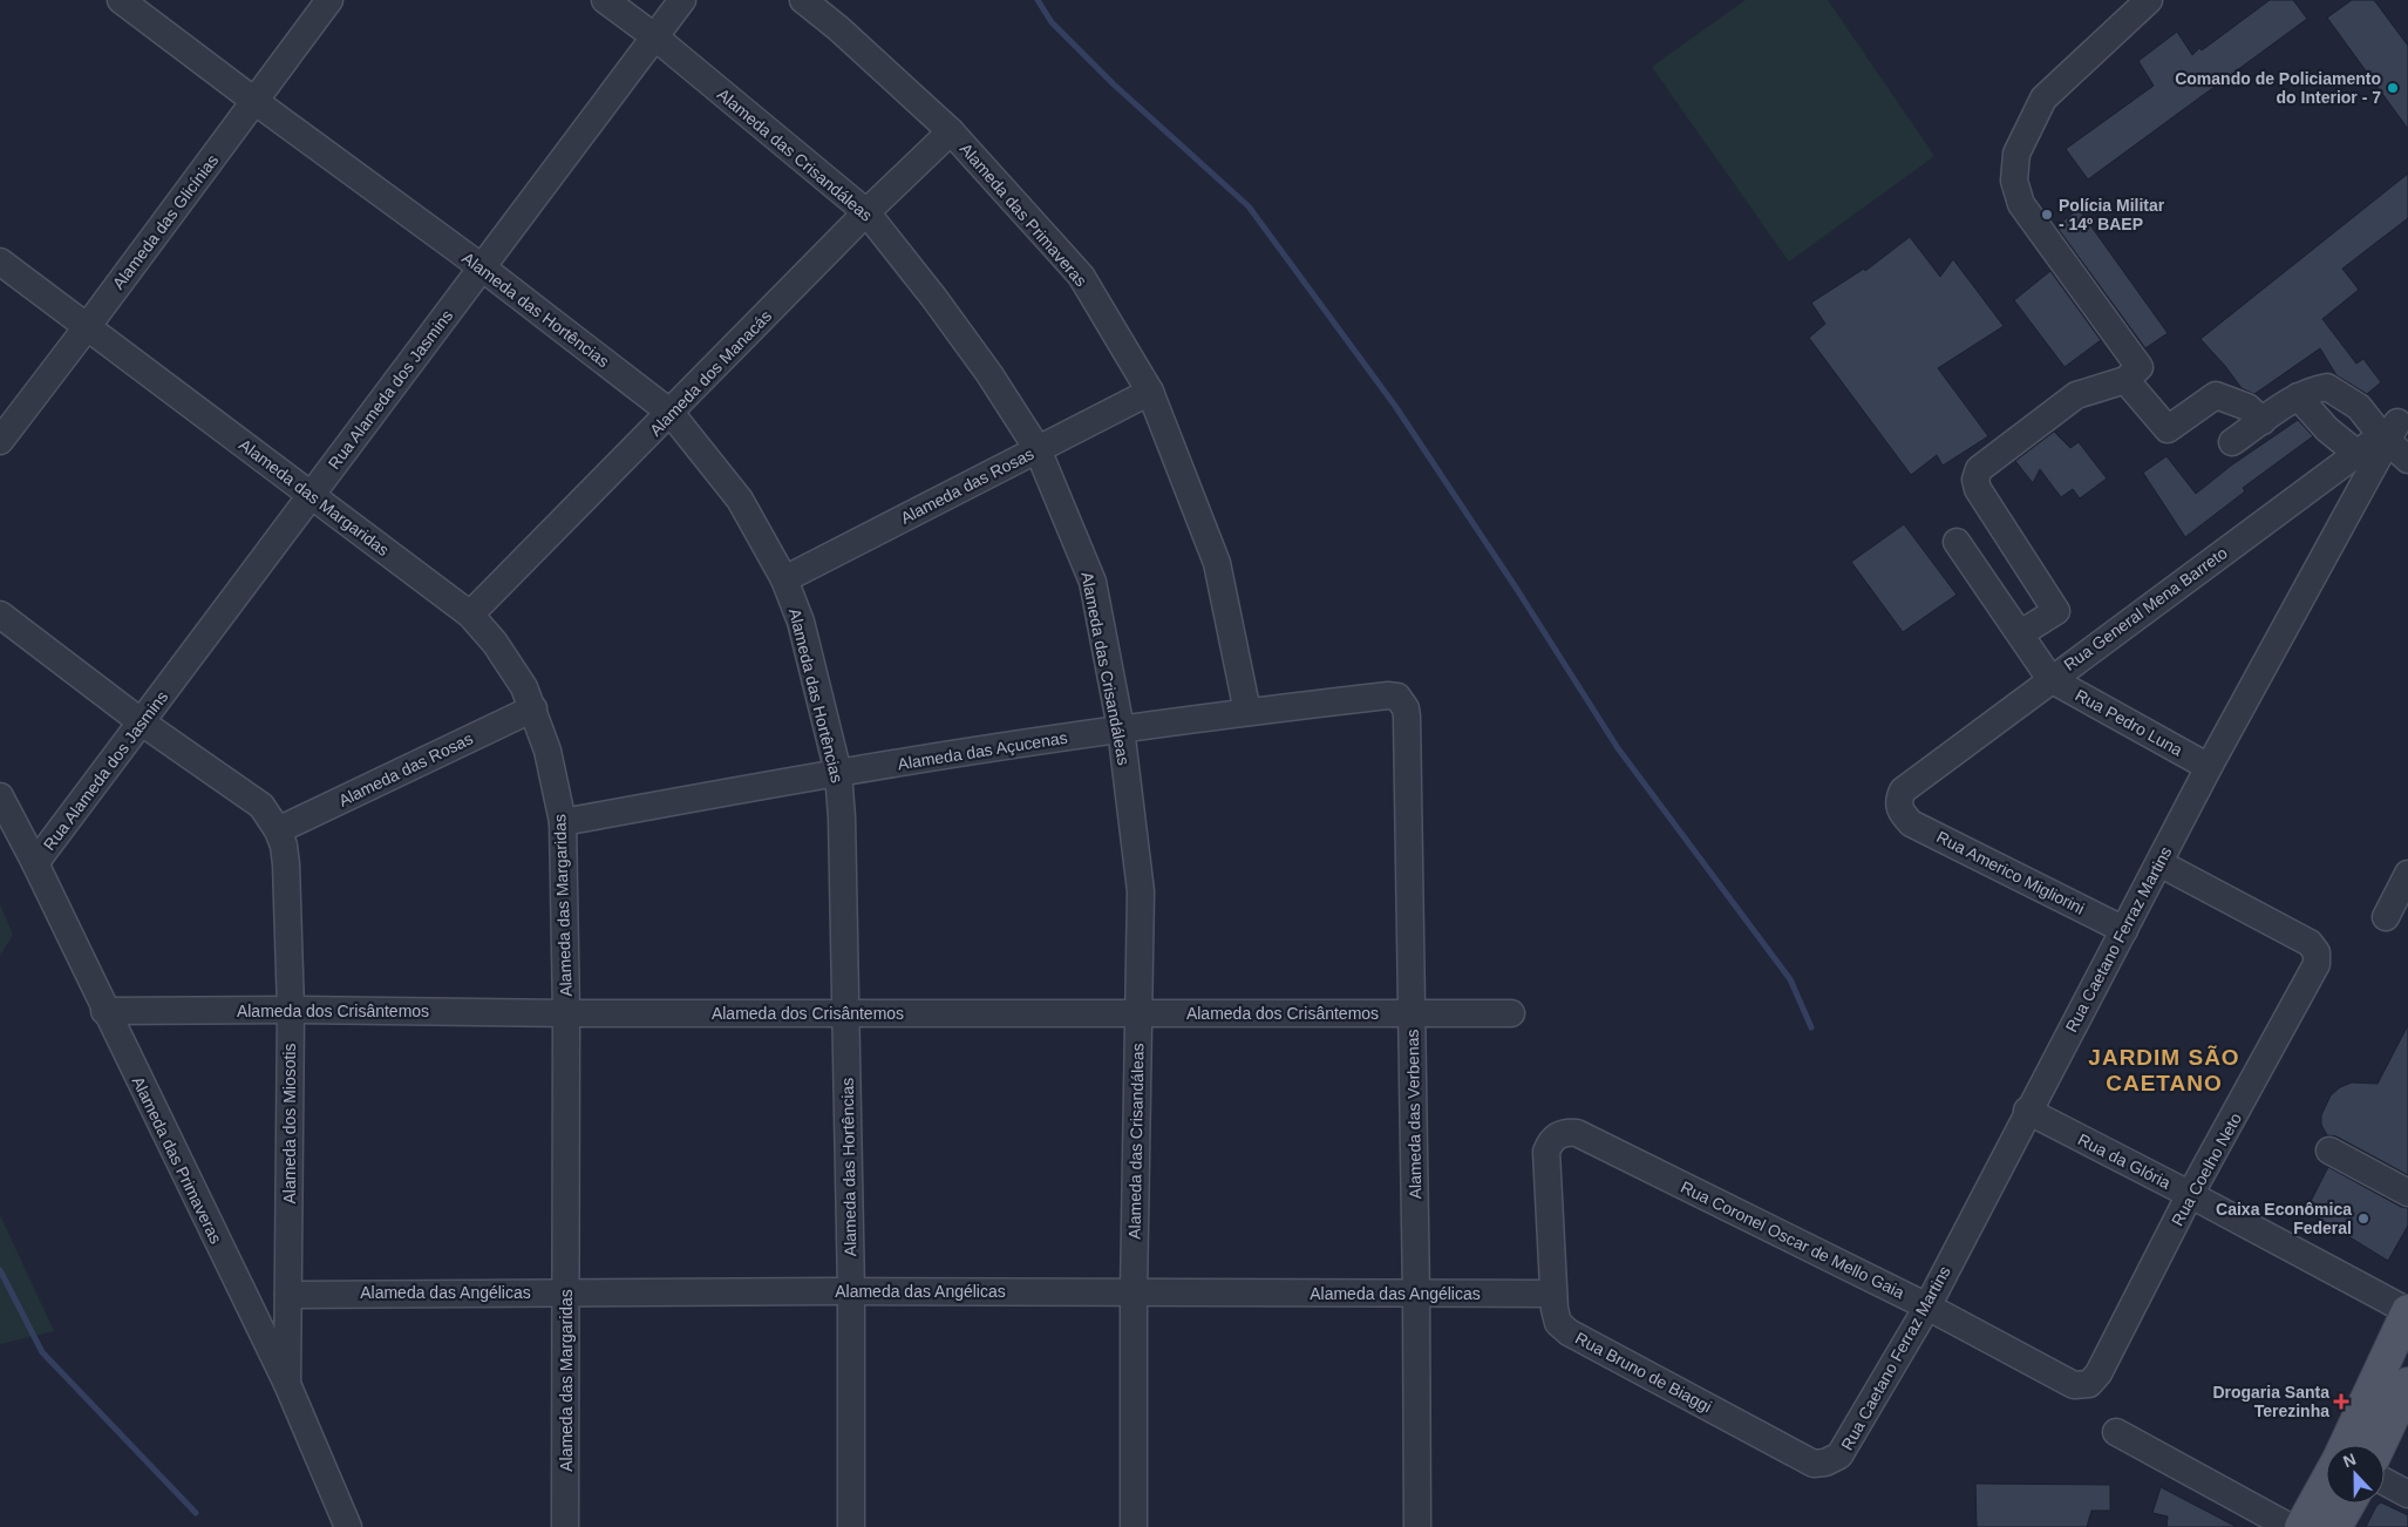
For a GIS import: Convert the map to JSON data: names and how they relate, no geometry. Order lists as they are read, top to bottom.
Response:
{
  "streets": {
    "street": [
      "Alameda das Crisandáleas",
      "Alameda das Primaveras",
      "Alameda das Glicínias",
      "Alameda das Hortências",
      "Alameda dos Manacás",
      "Rua Alameda dos Jasmins",
      "Alameda das Rosas",
      "Alameda das Margaridas",
      "Rua General Mena Barreto",
      "Rua Pedro Luna",
      "Alameda das Açucenas",
      "Rua Americo Migliorini",
      "Rua Caetano Ferraz Martins",
      "Alameda dos Crisântemos",
      "Alameda das Verbenas",
      "Alameda dos Miosotis",
      "Rua da Glória",
      "Rua Coelho Neto",
      "Rua Coronel Oscar de Mello Gaia",
      "Alameda das Angélicas",
      "Rua Bruno de Biaggi"
    ]
  },
  "crossings": [
    ["Alameda das Crisandáleas", "Alameda dos Manacás"],
    ["Alameda das Crisandáleas", "Rua Alameda dos Jasmins"],
    ["Alameda das Crisandáleas", "Alameda das Rosas"],
    ["Alameda das Crisandáleas", "Alameda das Açucenas"],
    ["Alameda das Crisandáleas", "Alameda dos Crisântemos"],
    ["Alameda das Crisandáleas", "Alameda das Angélicas"],
    ["Alameda das Primaveras", "Alameda dos Manacás"],
    ["Alameda das Primaveras", "Rua Alameda dos Jasmins"],
    ["Alameda das Primaveras", "Alameda das Rosas"],
    ["Alameda das Primaveras", "Alameda das Açucenas"],
    ["Alameda das Primaveras", "Alameda dos Crisântemos"],
    ["Alameda das Primaveras", "Alameda dos Miosotis"],
    ["Alameda das Glicínias", "Alameda das Hortências"],
    ["Alameda das Glicínias", "Alameda das Margaridas"],
    ["Alameda das Hortências", "Alameda dos Manacás"],
    ["Alameda das Hortências", "Rua Alameda dos Jasmins"],
    ["Alameda das Hortências", "Alameda das Rosas"],
    ["Alameda das Hortências", "Alameda das Açucenas"],
    ["Alameda das Hortências", "Alameda dos Crisântemos"],
    ["Alameda das Hortências", "Alameda das Angélicas"],
    ["Alameda dos Manacás", "Alameda das Margaridas"],
    ["Rua Alameda dos Jasmins", "Alameda das Margaridas"],
    ["Rua Alameda dos Jasmins", "Alameda dos Miosotis"],
    ["Alameda das Rosas", "Alameda das Margaridas"],
    ["Alameda das Rosas", "Alameda dos Miosotis"],
    ["Alameda das Margaridas", "Alameda das Açucenas"],
    ["Alameda das Margaridas", "Alameda dos Crisântemos"],
    ["Alameda das Margaridas", "Alameda das Angélicas"],
    ["Rua General Mena Barreto", "Rua Pedro Luna"],
    ["Rua General Mena Barreto", "Rua Americo Migliorini"],
    ["Rua General Mena Barreto", "Rua Caetano Ferraz Martins"],
    ["Rua Pedro Luna", "Rua Caetano Ferraz Martins"],
    ["Alameda das Açucenas", "Alameda das Verbenas"],
    ["Rua Americo Migliorini", "Rua Caetano Ferraz Martins"],
    ["Rua Caetano Ferraz Martins", "Rua da Glória"],
    ["Rua Caetano Ferraz Martins", "Rua Coelho Neto"],
    ["Rua Caetano Ferraz Martins", "Rua Coronel Oscar de Mello Gaia"],
    ["Rua Caetano Ferraz Martins", "Rua Bruno de Biaggi"],
    ["Alameda dos Crisântemos", "Alameda das Verbenas"],
    ["Alameda dos Crisântemos", "Alameda dos Miosotis"],
    ["Alameda das Verbenas", "Alameda das Angélicas"],
    ["Alameda dos Miosotis", "Alameda das Angélicas"],
    ["Rua da Glória", "Rua Coelho Neto"],
    ["Rua Coelho Neto", "Rua Coronel Oscar de Mello Gaia"],
    ["Rua Coronel Oscar de Mello Gaia", "Rua Bruno de Biaggi"],
    ["Alameda das Angélicas", "Rua Bruno de Biaggi"]
  ],
  "districts": ["JARDIM SÃO CAETANO"],
  "places": {
    "other": ["Comando de Policiamento do Interior - 7", "Polícia Militar - 14º BAEP", "Caixa Econômica Federal"],
    "health": ["Drogaria Santa Terezinha"]
  },
  "north": "top"
}
